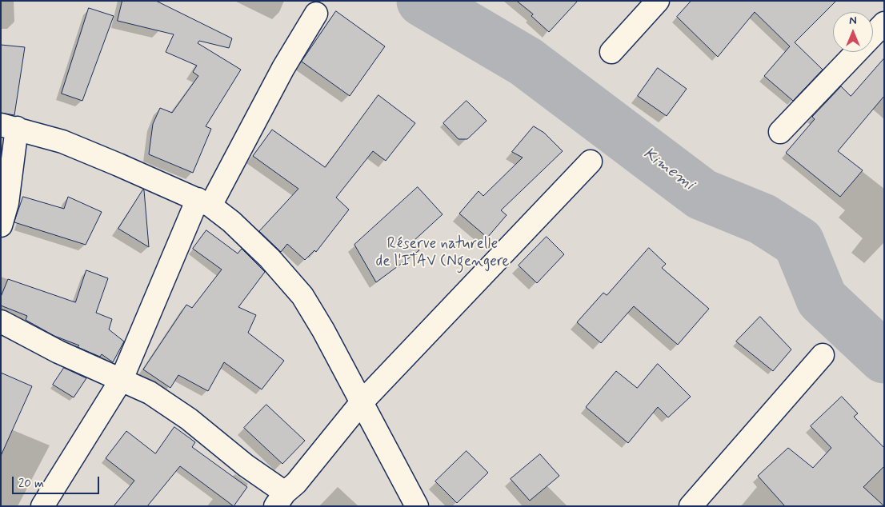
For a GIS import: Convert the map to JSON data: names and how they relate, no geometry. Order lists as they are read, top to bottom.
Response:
{
  "water": ["Kimemi"],
  "parks": ["Réserve naturelle de l'ITAV (Ngengere"],
  "scale_bar": "20 m",
  "north": "top"
}
